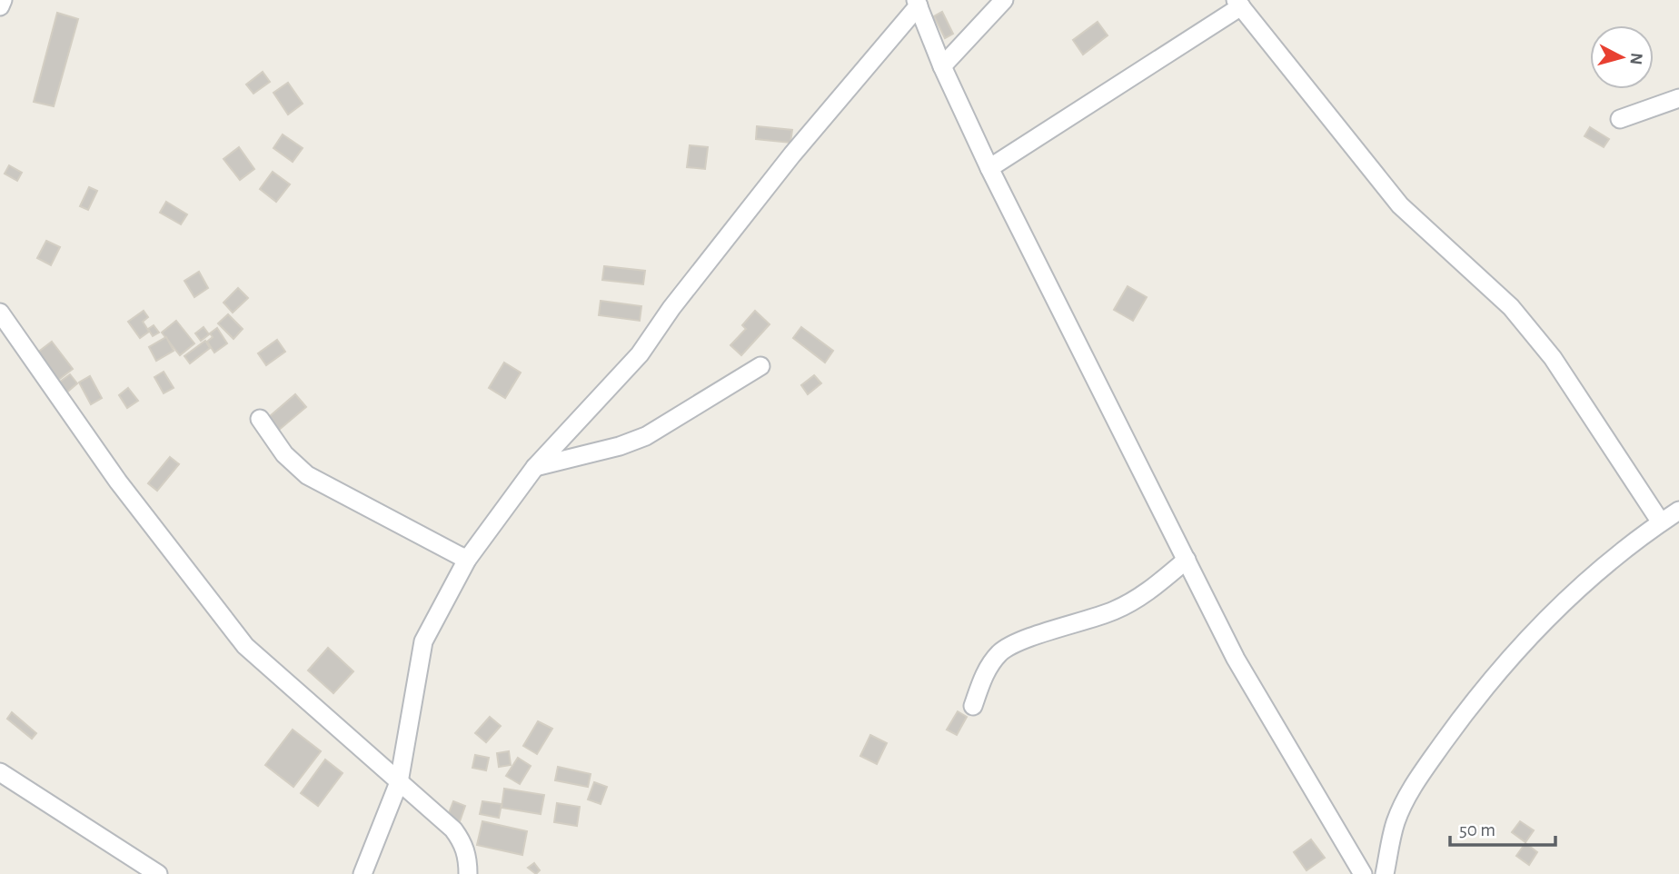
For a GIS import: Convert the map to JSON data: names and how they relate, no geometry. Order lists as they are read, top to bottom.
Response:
{
  "scale_bar": "50 m",
  "north": "right"
}
